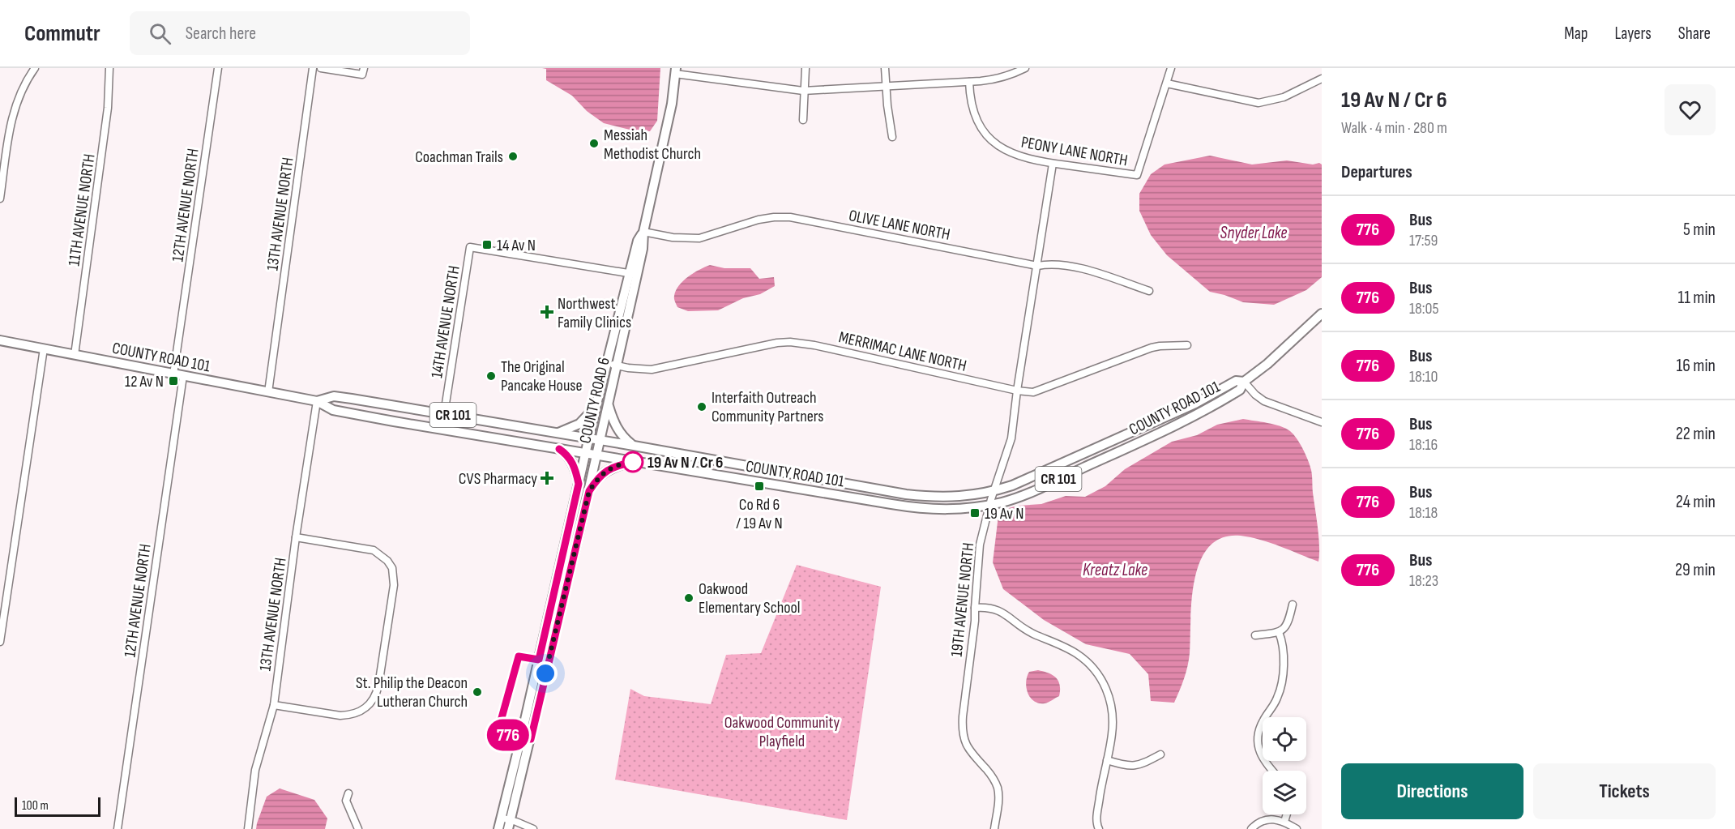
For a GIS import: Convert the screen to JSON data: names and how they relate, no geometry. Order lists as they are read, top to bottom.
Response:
{
  "streets": {
    "main road": ["COUNTY ROAD 101", "COUNTY ROAD 6", "CR 101"],
    "street": [
      "PEONY LANE NORTH",
      "12TH AVENUE NORTH",
      "11TH AVENUE NORTH",
      "13TH AVENUE NORTH",
      "OLIVE LANE NORTH",
      "14TH AVENUE NORTH",
      "MERRIMAC LANE NORTH",
      "19TH AVENUE NORTH"
    ]
  },
  "crossings": [
    ["PEONY LANE NORTH", "19TH AVENUE NORTH"],
    ["12TH AVENUE NORTH", "COUNTY ROAD 101"],
    ["11TH AVENUE NORTH", "COUNTY ROAD 101"],
    ["13TH AVENUE NORTH", "COUNTY ROAD 101"],
    ["OLIVE LANE NORTH", "COUNTY ROAD 6"],
    ["OLIVE LANE NORTH", "19TH AVENUE NORTH"],
    ["14TH AVENUE NORTH", "COUNTY ROAD 101"],
    ["14TH AVENUE NORTH", "COUNTY ROAD 6"],
    ["MERRIMAC LANE NORTH", "COUNTY ROAD 6"],
    ["MERRIMAC LANE NORTH", "19TH AVENUE NORTH"],
    ["COUNTY ROAD 101", "COUNTY ROAD 6"],
    ["COUNTY ROAD 101", "19TH AVENUE NORTH"]
  ],
  "water": ["Snyder Lake", "Kreatz Lake"],
  "parks": ["Oakwood Community Playfield"],
  "places": {
    "other": [
      "Messiah Methodist Church",
      "Coachman Trails",
      "The Original Pancake House",
      "Interfaith Outreach Community Partners",
      "19 Av N / Cr 6",
      "Oakwood Elementary School",
      "St. Philip the Deacon Lutheran Church"
    ],
    "transit": [
      "14 Av N",
      "12 Av N",
      "Co Rd 6 / 19 Av N",
      "19 Av N"
    ],
    "health": ["Northwest Family Clinics", "CVS Pharmacy"]
  },
  "lines": ["bus line 776"],
  "scale_bar": "100 m",
  "page": {
    "header": "Commutr",
    "search": "Search here",
    "nav": ["Map", "Layers", "Share"],
    "on_map": "776",
    "heading": [
      ["19 Av N / Cr 6", "Walk · 4 min · 280 m"],
      "Departures"
    ],
    "list": [
      {
        "mark": "776",
        "name": "Bus",
        "note": "17:59",
        "value": "5 min"
      },
      {
        "mark": "776",
        "name": "Bus",
        "note": "18:05",
        "value": "11 min"
      },
      {
        "mark": "776",
        "name": "Bus",
        "note": "18:10",
        "value": "16 min"
      },
      {
        "mark": "776",
        "name": "Bus",
        "note": "18:16",
        "value": "22 min"
      },
      {
        "mark": "776",
        "name": "Bus",
        "note": "18:18",
        "value": "24 min"
      },
      {
        "mark": "776",
        "name": "Bus",
        "note": "18:23",
        "value": "29 min"
      }
    ],
    "buttons": ["Directions", "Tickets"],
    "scale": "100 m"
  }
}
